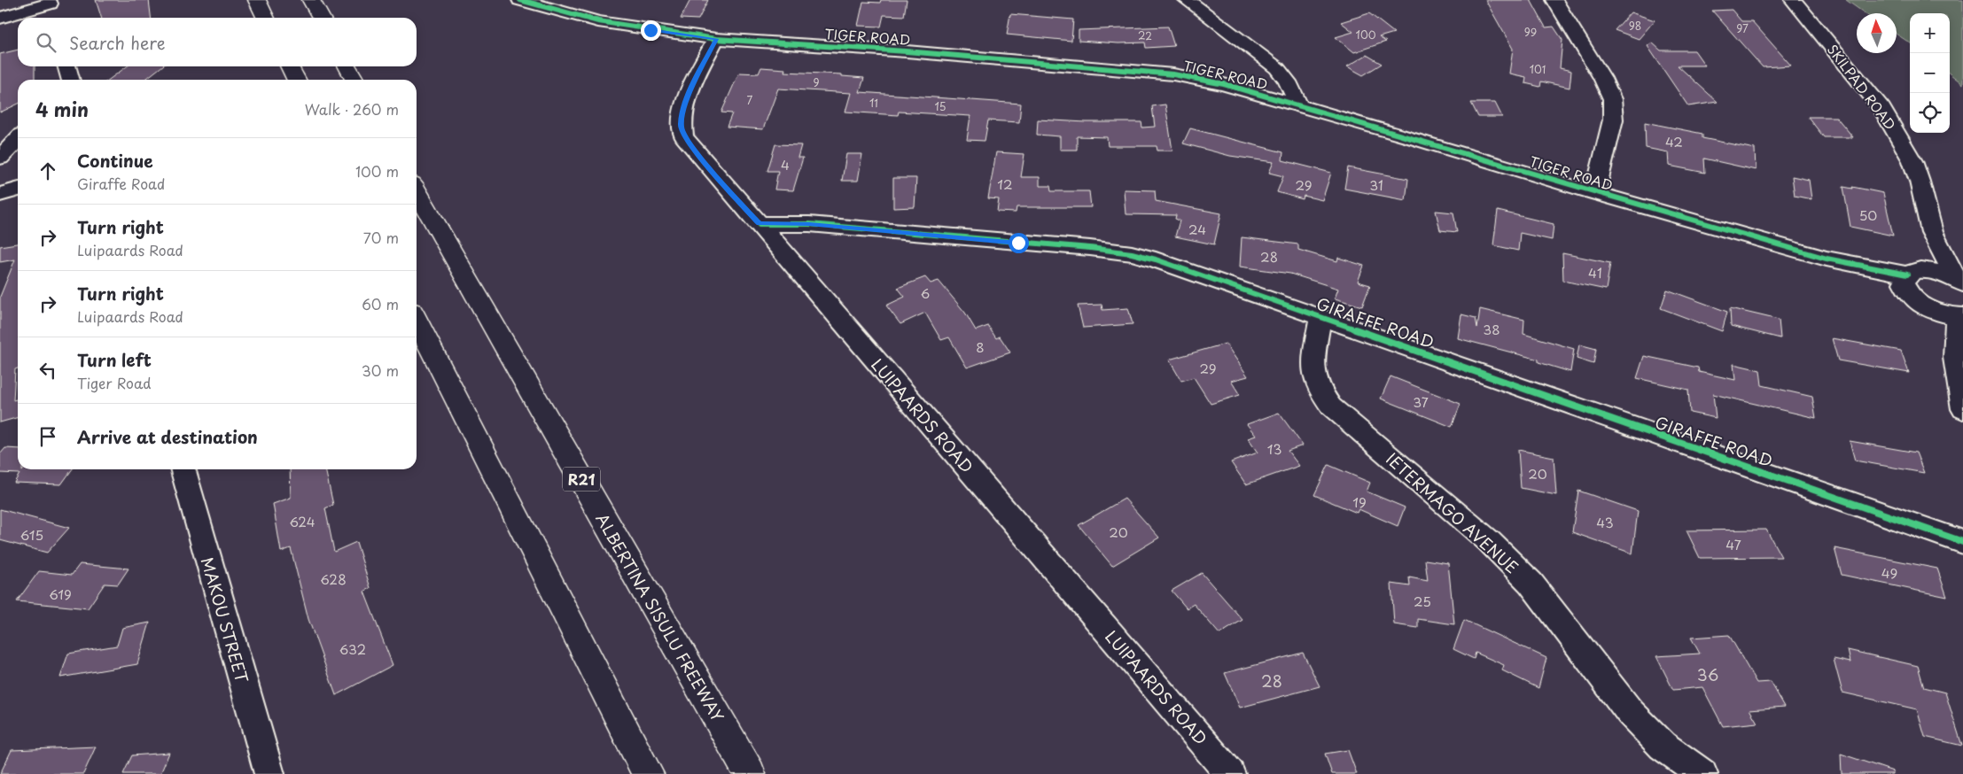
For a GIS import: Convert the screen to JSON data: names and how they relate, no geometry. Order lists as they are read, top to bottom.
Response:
{
  "streets": {
    "highway": ["R21", "ALBERTINA SISULU FREEWAY"],
    "street": [
      "TIGER ROAD",
      "SKILPAD ROAD",
      "GIRAFFE ROAD",
      "LUIPAARDS ROAD",
      "IETERMAGO AVENUE",
      "MAKOU STREET"
    ]
  },
  "crossings": [
    ["TIGER ROAD", "SKILPAD ROAD"],
    ["TIGER ROAD", "LUIPAARDS ROAD"],
    ["GIRAFFE ROAD", "LUIPAARDS ROAD"],
    ["GIRAFFE ROAD", "IETERMAGO AVENUE"]
  ],
  "house_numbers": [
    "98",
    "97",
    "99",
    "100",
    "22",
    "101",
    "9",
    "7",
    "11",
    "15",
    "42",
    "4",
    "12",
    "29",
    "31",
    "50",
    "24",
    "28",
    "41",
    "6",
    "38",
    "8",
    "29",
    "37",
    "13",
    "20",
    "19",
    "624",
    "43",
    "20",
    "615",
    "47",
    "49",
    "628",
    "619",
    "25",
    "632",
    "36",
    "28"
  ],
  "north": "top",
  "page": {
    "map_buttons": ["+", "−"],
    "search": "Search here",
    "heading": ["4 min", "Walk · 260 m"],
    "list": [
      ["Continue", "Giraffe Road", "100 m"],
      ["Turn right", "Luipaards Road", "70 m"],
      ["Turn right", "Luipaards Road", "60 m"],
      ["Turn left", "Tiger Road", "30 m"],
      "Arrive at destination"
    ]
  }
}
